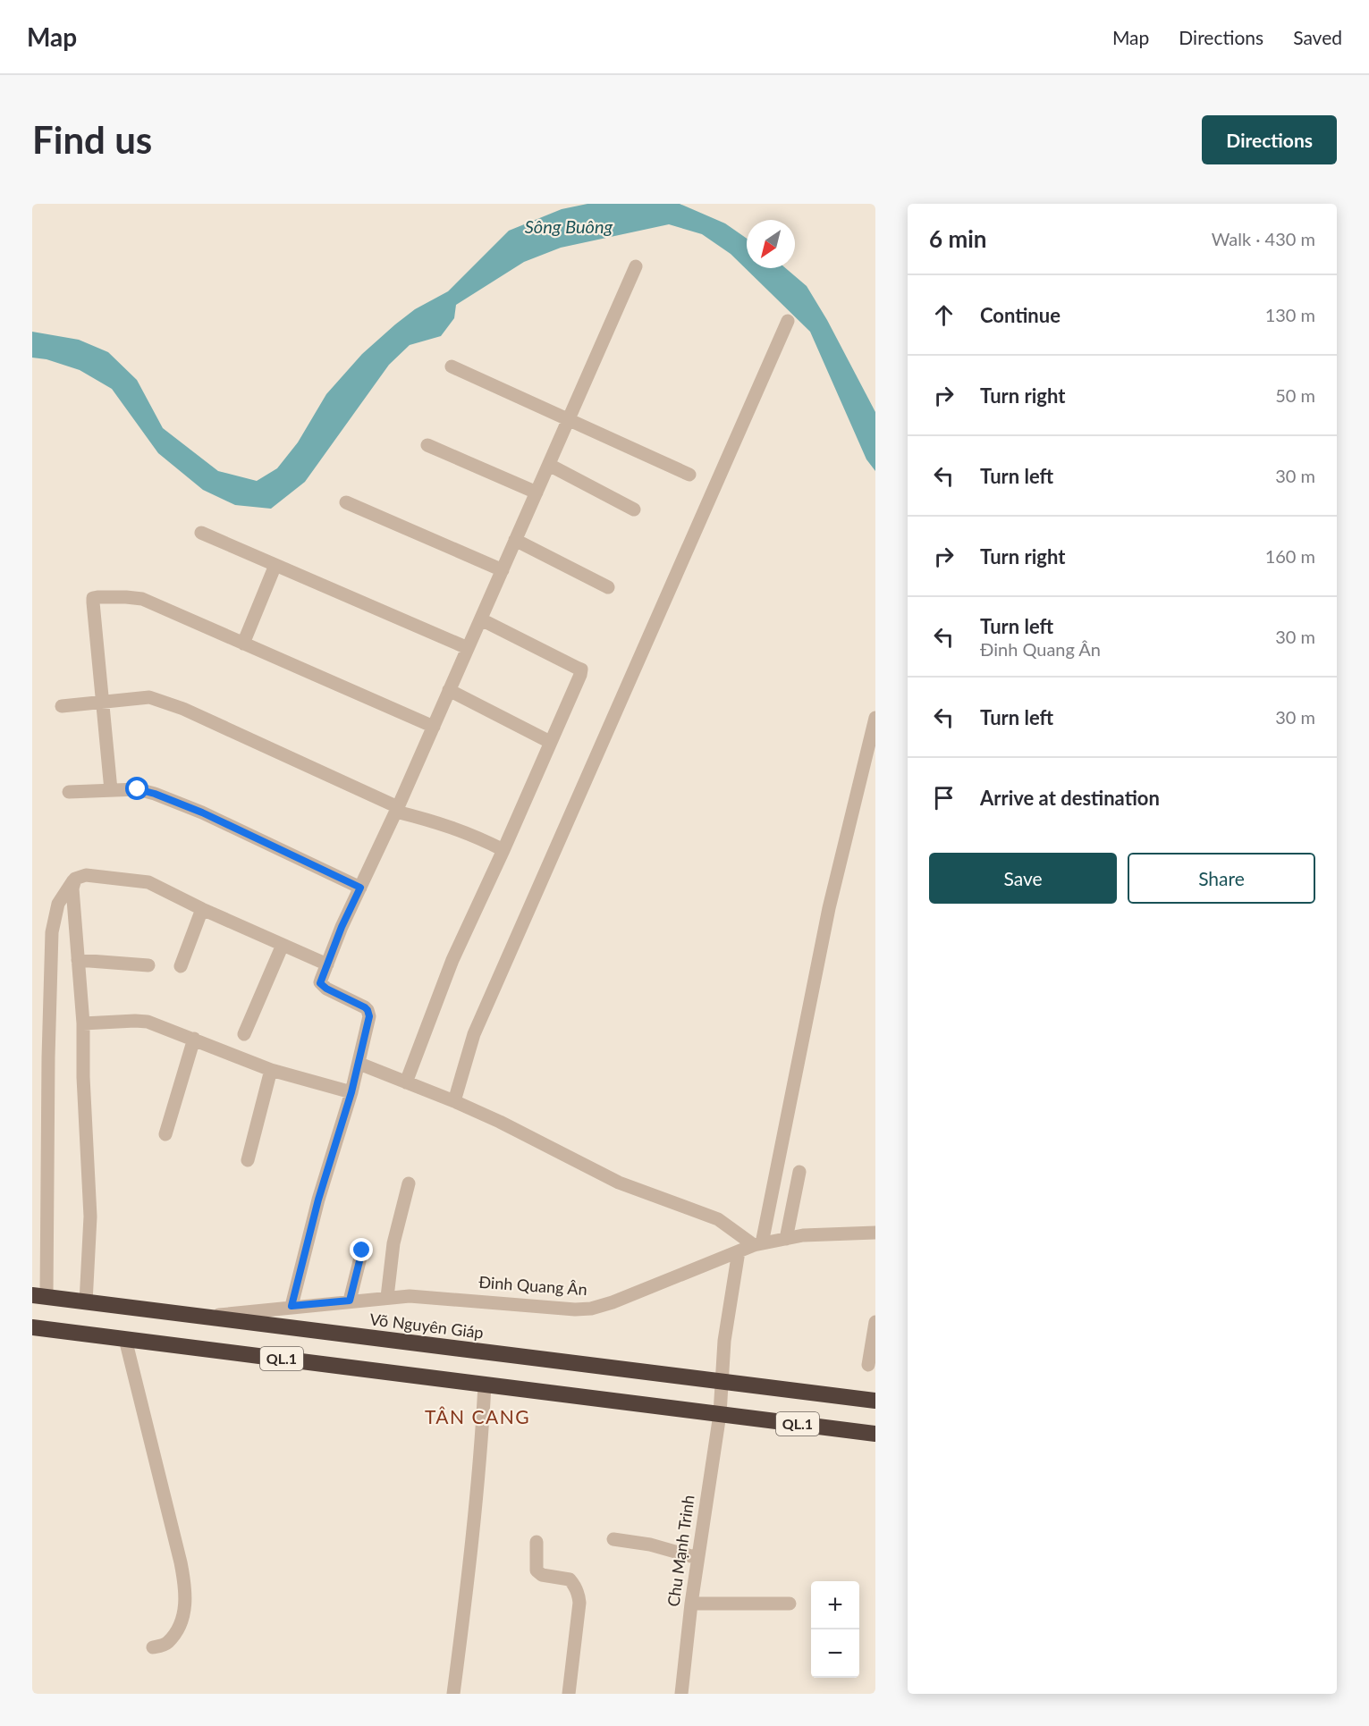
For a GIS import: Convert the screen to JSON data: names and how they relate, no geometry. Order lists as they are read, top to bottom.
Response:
{
  "streets": {
    "highway": ["Võ Nguyên Giáp", "QL.1"],
    "street": ["Đinh Quang Ân", "Chu Mạnh Trinh"]
  },
  "crossings": [
    ["Đinh Quang Ân", "Võ Nguyên Giáp"],
    ["Đinh Quang Ân", "Chu Mạnh Trinh"],
    ["Võ Nguyên Giáp", "QL.1"],
    ["Võ Nguyên Giáp", "Chu Mạnh Trinh"],
    ["QL.1", "Chu Mạnh Trinh"]
  ],
  "districts": ["TÂN CANG"],
  "water": ["Sông Buông"],
  "north": "bottom left",
  "page": {
    "header": "Map",
    "nav": ["Map", "Directions", "Saved"],
    "buttons": [
      "Directions",
      ["Save", "Share"]
    ],
    "title": "Find us",
    "heading": ["6 min", "Walk · 430 m"],
    "list": [
      ["Continue", "130 m"],
      ["Turn right", "50 m"],
      ["Turn left", "30 m"],
      ["Turn right", "160 m"],
      ["Turn left", "Đinh Quang Ân", "30 m"],
      ["Turn left", "30 m"],
      "Arrive at destination"
    ],
    "map_buttons": ["+", "−"]
  }
}
